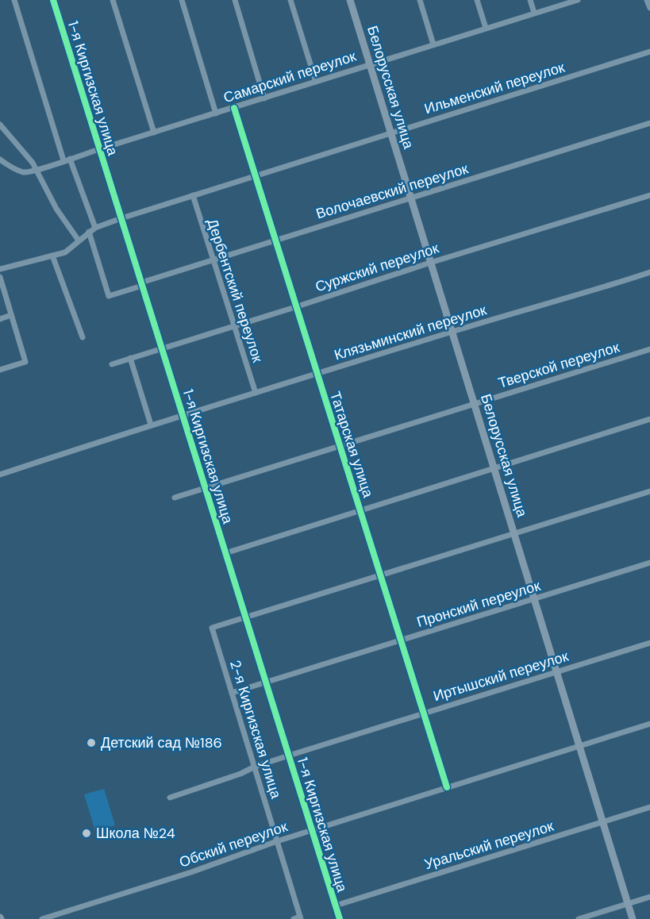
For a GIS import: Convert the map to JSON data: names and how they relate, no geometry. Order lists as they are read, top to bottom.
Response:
{
  "streets": {
    "main road": ["Белорусская улица"],
    "street": [
      "Самарский переулок",
      "1-я Киргизская улица",
      "Ильменский переулок",
      "Волочаевский переулок",
      "Суржский переулок",
      "Дербентский переулок",
      "Клязьминский переулок",
      "Тверской переулок",
      "Татарская улица",
      "Пронский переулок",
      "Иртышский переулок",
      "2-я Киргизская улица",
      "Обский переулок",
      "Уральский переулок"
    ]
  },
  "crossings": [
    ["Самарский переулок", "Белорусская улица"],
    ["Самарский переулок", "1-я Киргизская улица"],
    ["Самарский переулок", "Татарская улица"],
    ["Белорусская улица", "Ильменский переулок"],
    ["Белорусская улица", "Волочаевский переулок"],
    ["Белорусская улица", "Суржский переулок"],
    ["Белорусская улица", "Клязьминский переулок"],
    ["Белорусская улица", "Тверской переулок"],
    ["Белорусская улица", "Пронский переулок"],
    ["Белорусская улица", "Иртышский переулок"],
    ["Белорусская улица", "Обский переулок"],
    ["Белорусская улица", "Уральский переулок"],
    ["1-я Киргизская улица", "Ильменский переулок"],
    ["1-я Киргизская улица", "Волочаевский переулок"],
    ["1-я Киргизская улица", "Суржский переулок"],
    ["1-я Киргизская улица", "Клязьминский переулок"],
    ["1-я Киргизская улица", "Тверской переулок"],
    ["1-я Киргизская улица", "Пронский переулок"],
    ["1-я Киргизская улица", "Иртышский переулок"],
    ["1-я Киргизская улица", "2-я Киргизская улица"],
    ["1-я Киргизская улица", "Обский переулок"],
    ["1-я Киргизская улица", "Уральский переулок"],
    ["Ильменский переулок", "Волочаевский переулок"],
    ["Ильменский переулок", "Дербентский переулок"],
    ["Ильменский переулок", "Татарская улица"],
    ["Волочаевский переулок", "Дербентский переулок"],
    ["Волочаевский переулок", "Татарская улица"],
    ["Суржский переулок", "Дербентский переулок"],
    ["Суржский переулок", "Татарская улица"],
    ["Дербентский переулок", "Клязьминский переулок"],
    ["Клязьминский переулок", "Татарская улица"],
    ["Тверской переулок", "Татарская улица"],
    ["Татарская улица", "Пронский переулок"],
    ["Татарская улица", "Иртышский переулок"],
    ["Татарская улица", "Обский переулок"],
    ["Пронский переулок", "2-я Киргизская улица"],
    ["Иртышский переулок", "2-я Киргизская улица"],
    ["2-я Киргизская улица", "Обский переулок"]
  ],
  "places": ["Детский сад №186", "Школа №24"]
}
